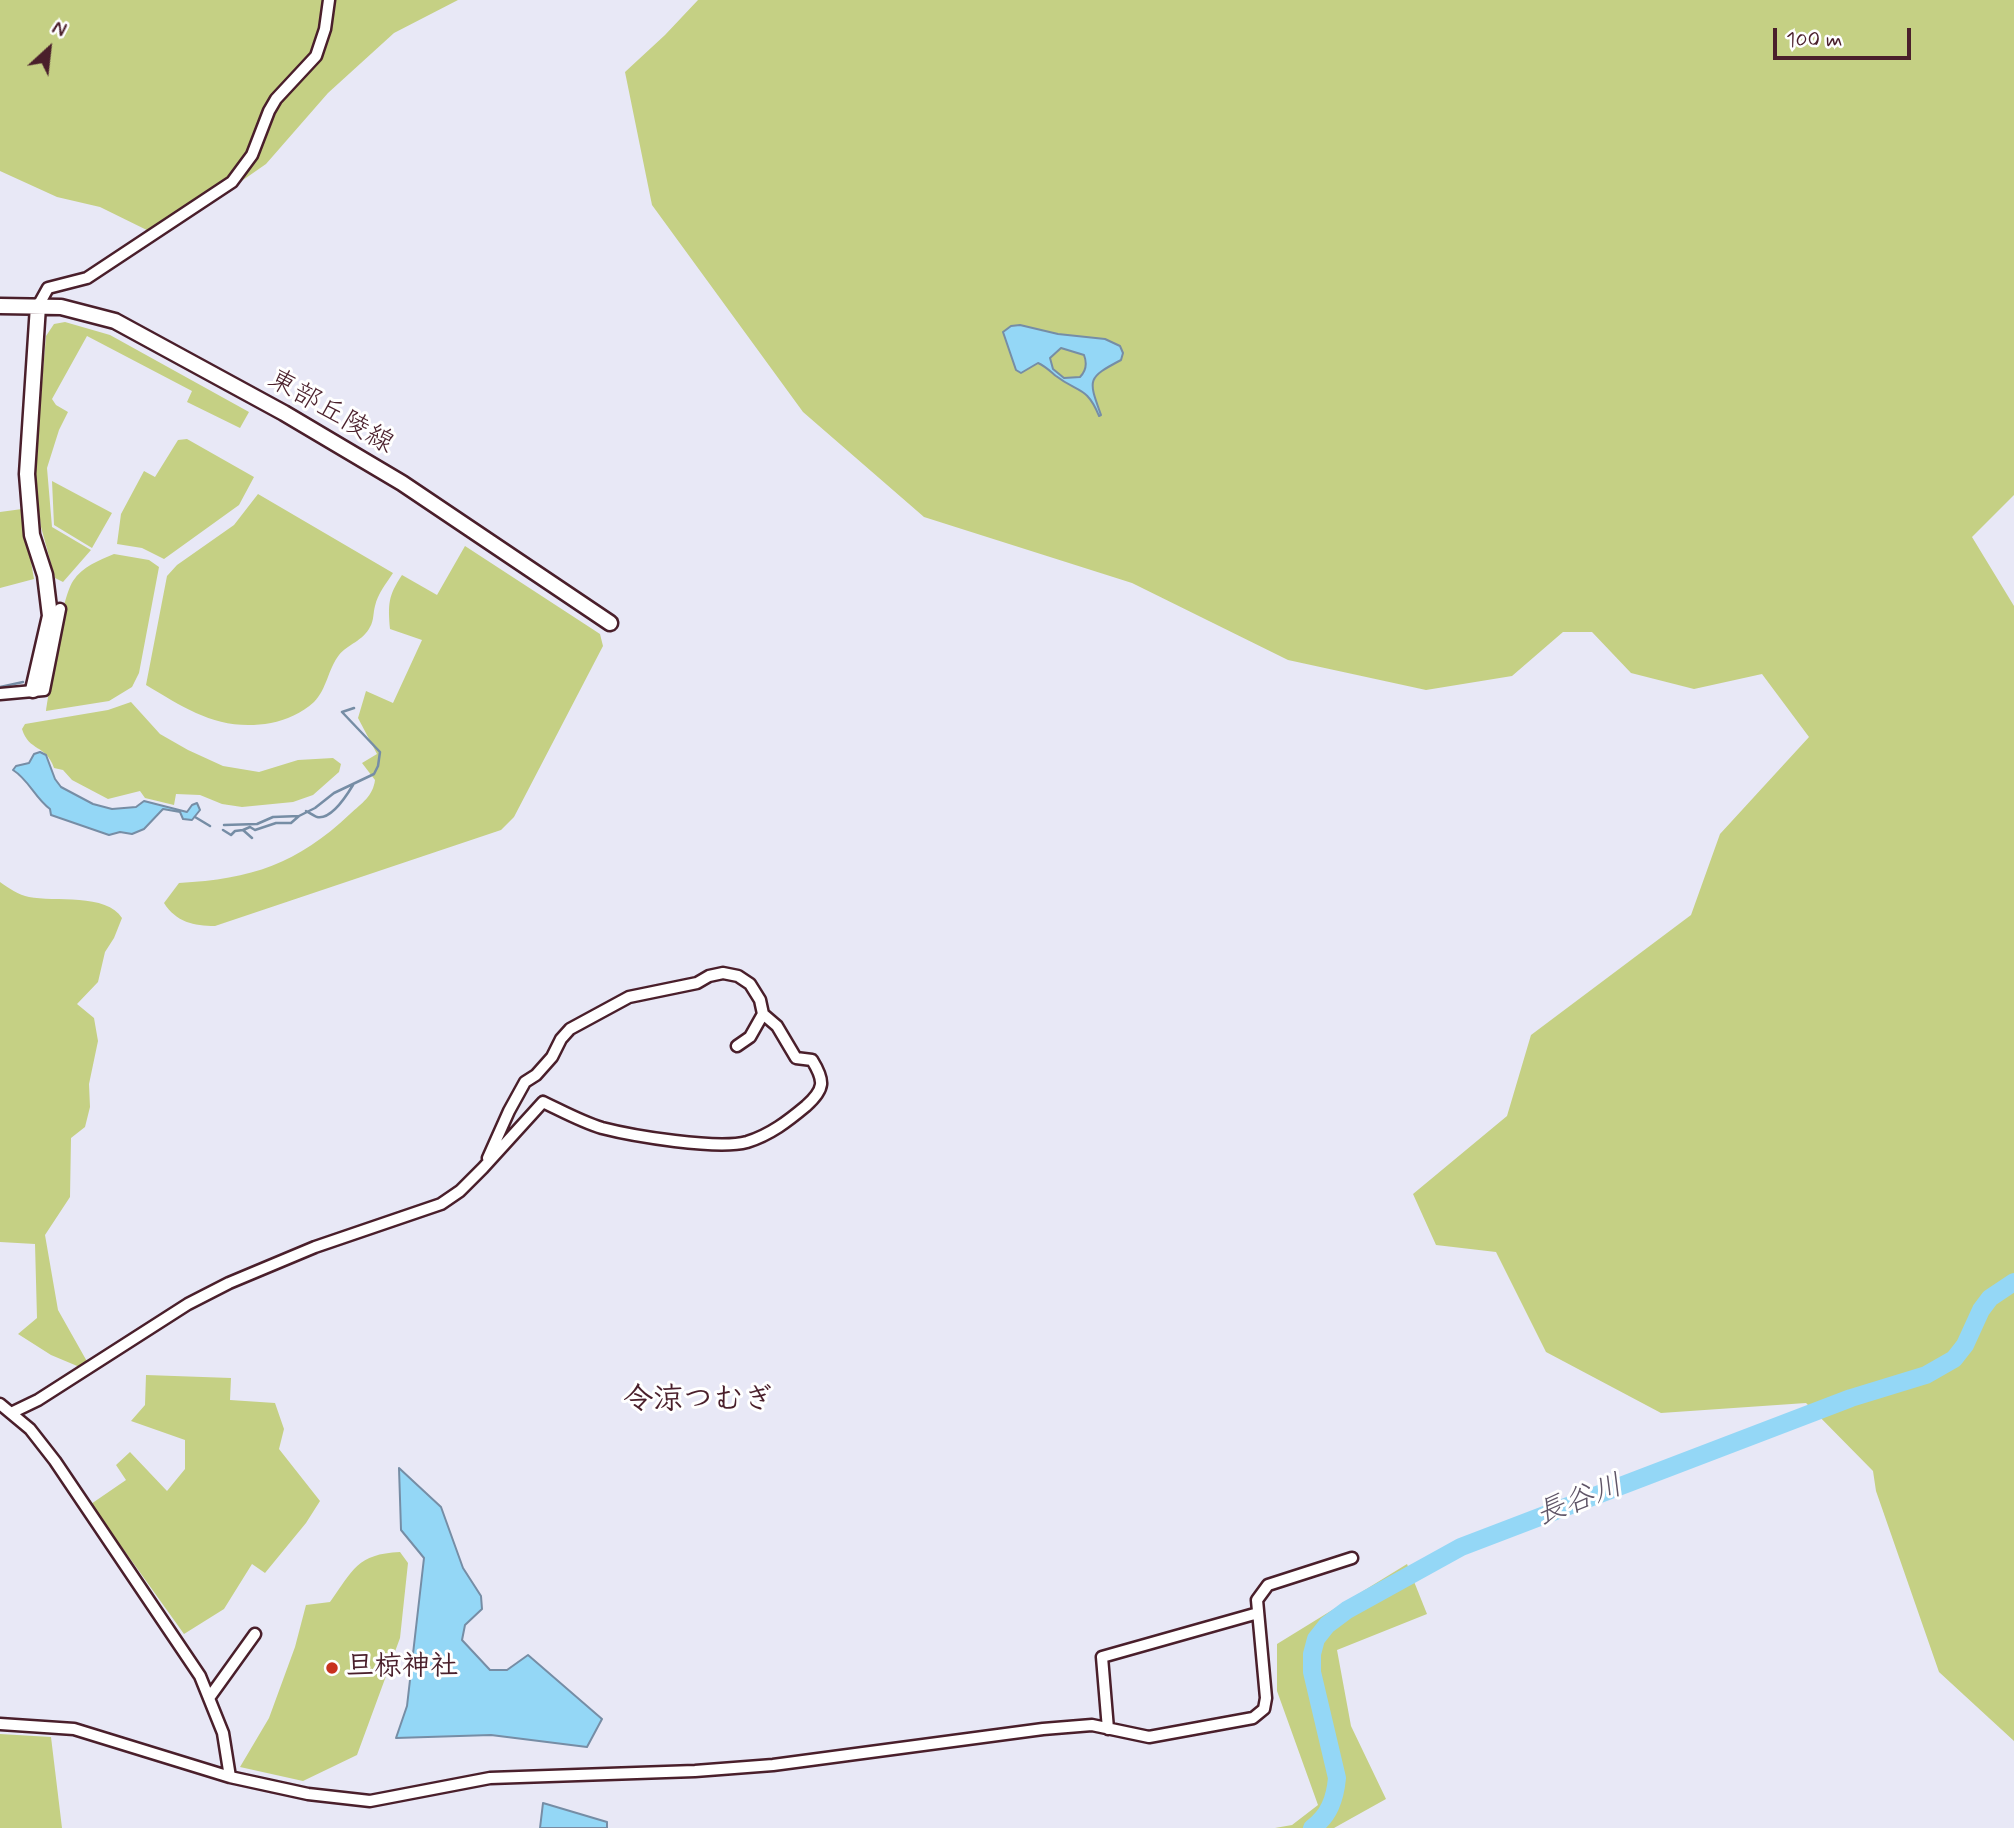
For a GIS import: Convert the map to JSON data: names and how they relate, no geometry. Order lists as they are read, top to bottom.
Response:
{
  "streets": {
    "street": ["東部丘陵線"]
  },
  "districts": ["令涼つむぎ"],
  "water": ["長谷川"],
  "places": ["旦椋神社"],
  "scale_bar": "100 m",
  "north": "top right"
}
